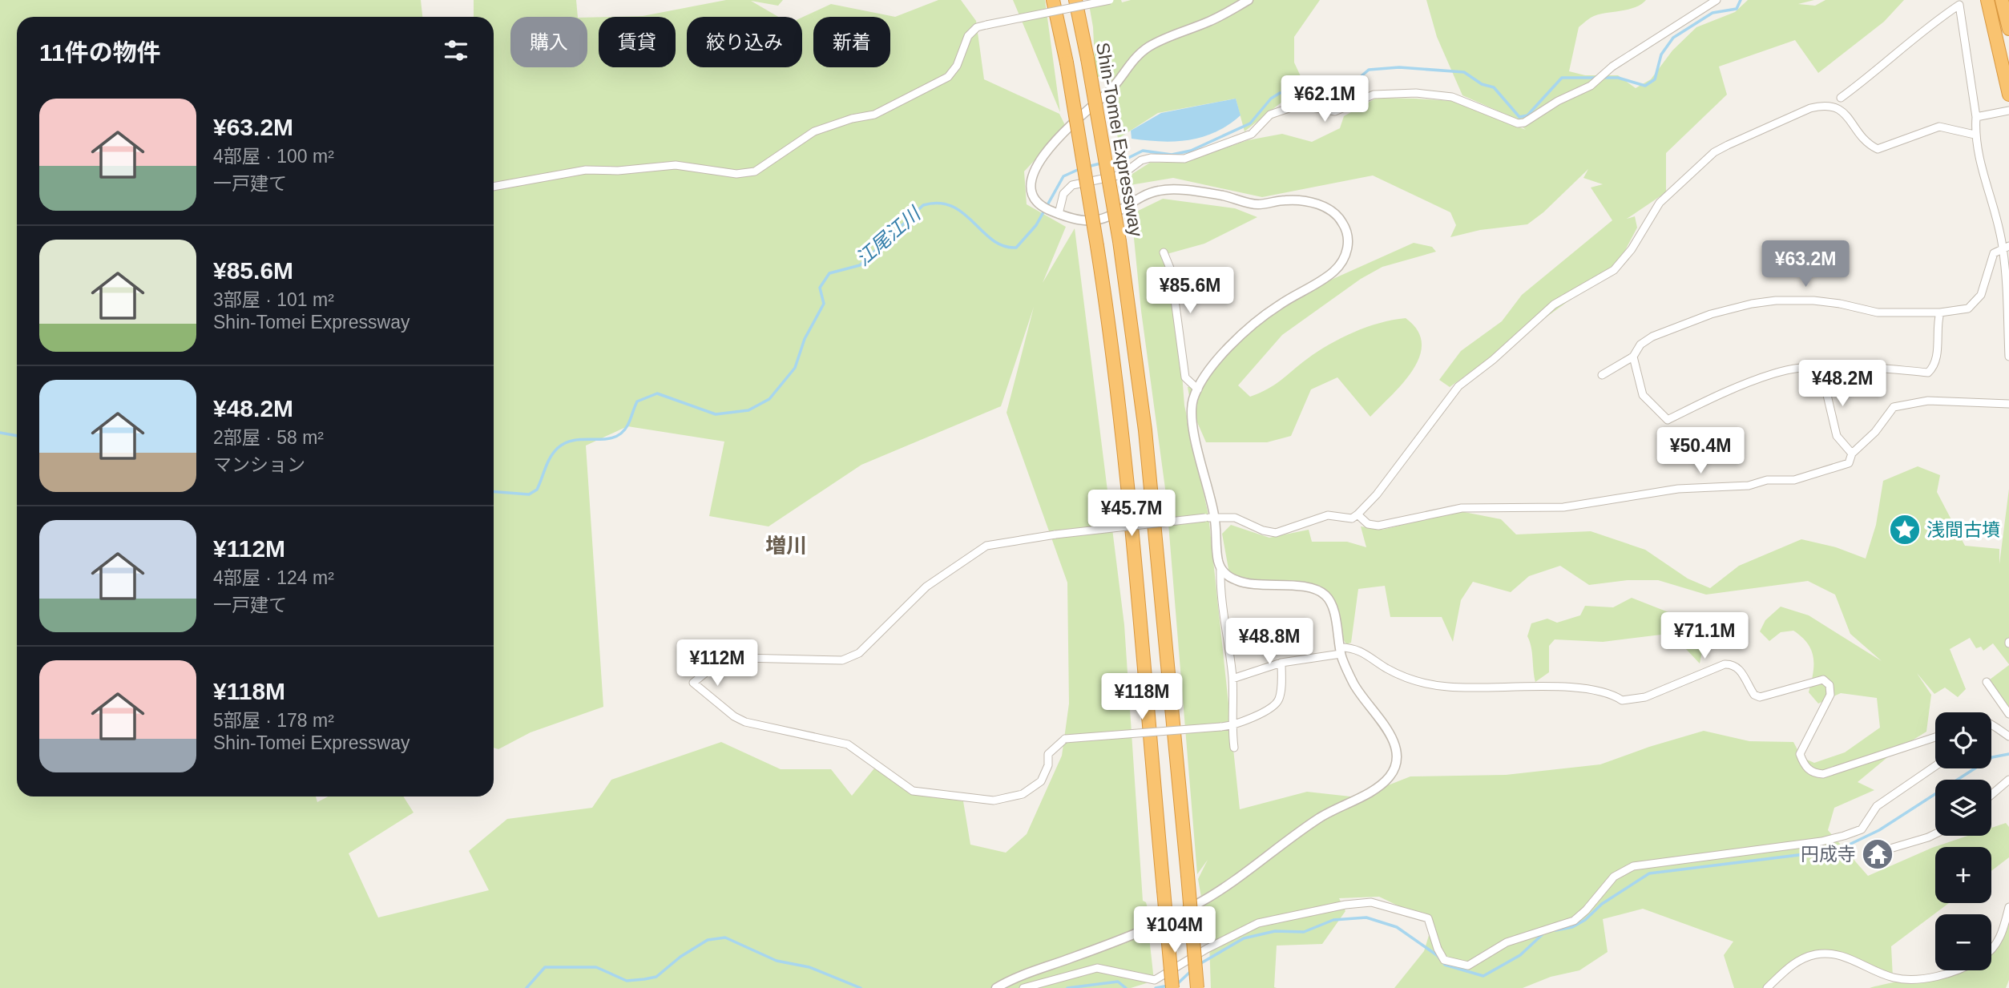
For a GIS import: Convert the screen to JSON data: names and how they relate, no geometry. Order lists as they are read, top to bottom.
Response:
{
  "streets": {
    "highway": ["Shin-Tomei Expressway"]
  },
  "districts": ["増川"],
  "water": ["江尾江川"],
  "places": {
    "place": ["浅間古墳"],
    "temple": ["円成寺"]
  },
  "page": {
    "chip": [
      "購入",
      "賃貸",
      "絞り込み",
      "新着"
    ],
    "heading": "11件の物件",
    "price": [
      "¥62.1M",
      "¥63.2M",
      "¥85.6M",
      "¥48.2M",
      "¥50.4M",
      "¥45.7M",
      "¥71.1M",
      "¥48.8M",
      "¥112M",
      "¥118M",
      "¥104M"
    ],
    "list": [
      {
        "name": "¥63.2M",
        "note": "4部屋 · 100 m² · 一戸建て"
      },
      {
        "name": "¥85.6M",
        "note": "3部屋 · 101 m² · Shin-Tomei Expressway"
      },
      {
        "name": "¥48.2M",
        "note": "2部屋 · 58 m² · マンション"
      },
      {
        "name": "¥112M",
        "note": "4部屋 · 124 m² · 一戸建て"
      },
      {
        "name": "¥118M",
        "note": "5部屋 · 178 m² · Shin-Tomei Expressway"
      }
    ],
    "map_buttons": ["+", "−"]
  }
}
